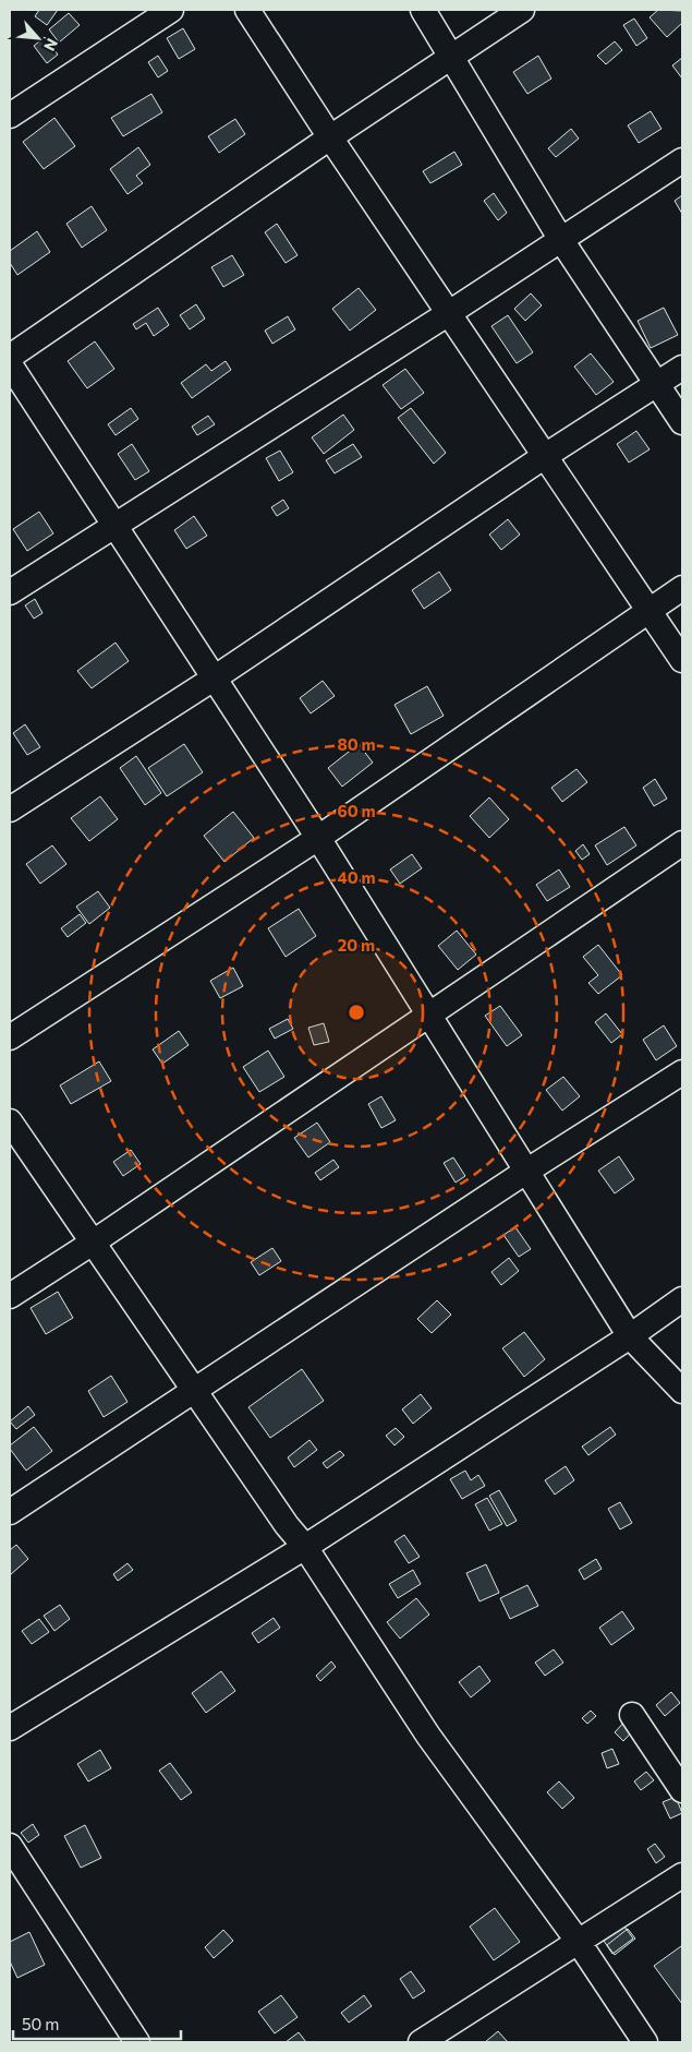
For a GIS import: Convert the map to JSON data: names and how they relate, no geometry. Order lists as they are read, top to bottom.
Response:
{
  "scale_bar": "50 m",
  "north": "bottom right",
  "rings": [
    "80 m",
    "60 m",
    "40 m",
    "20 m"
  ]
}
